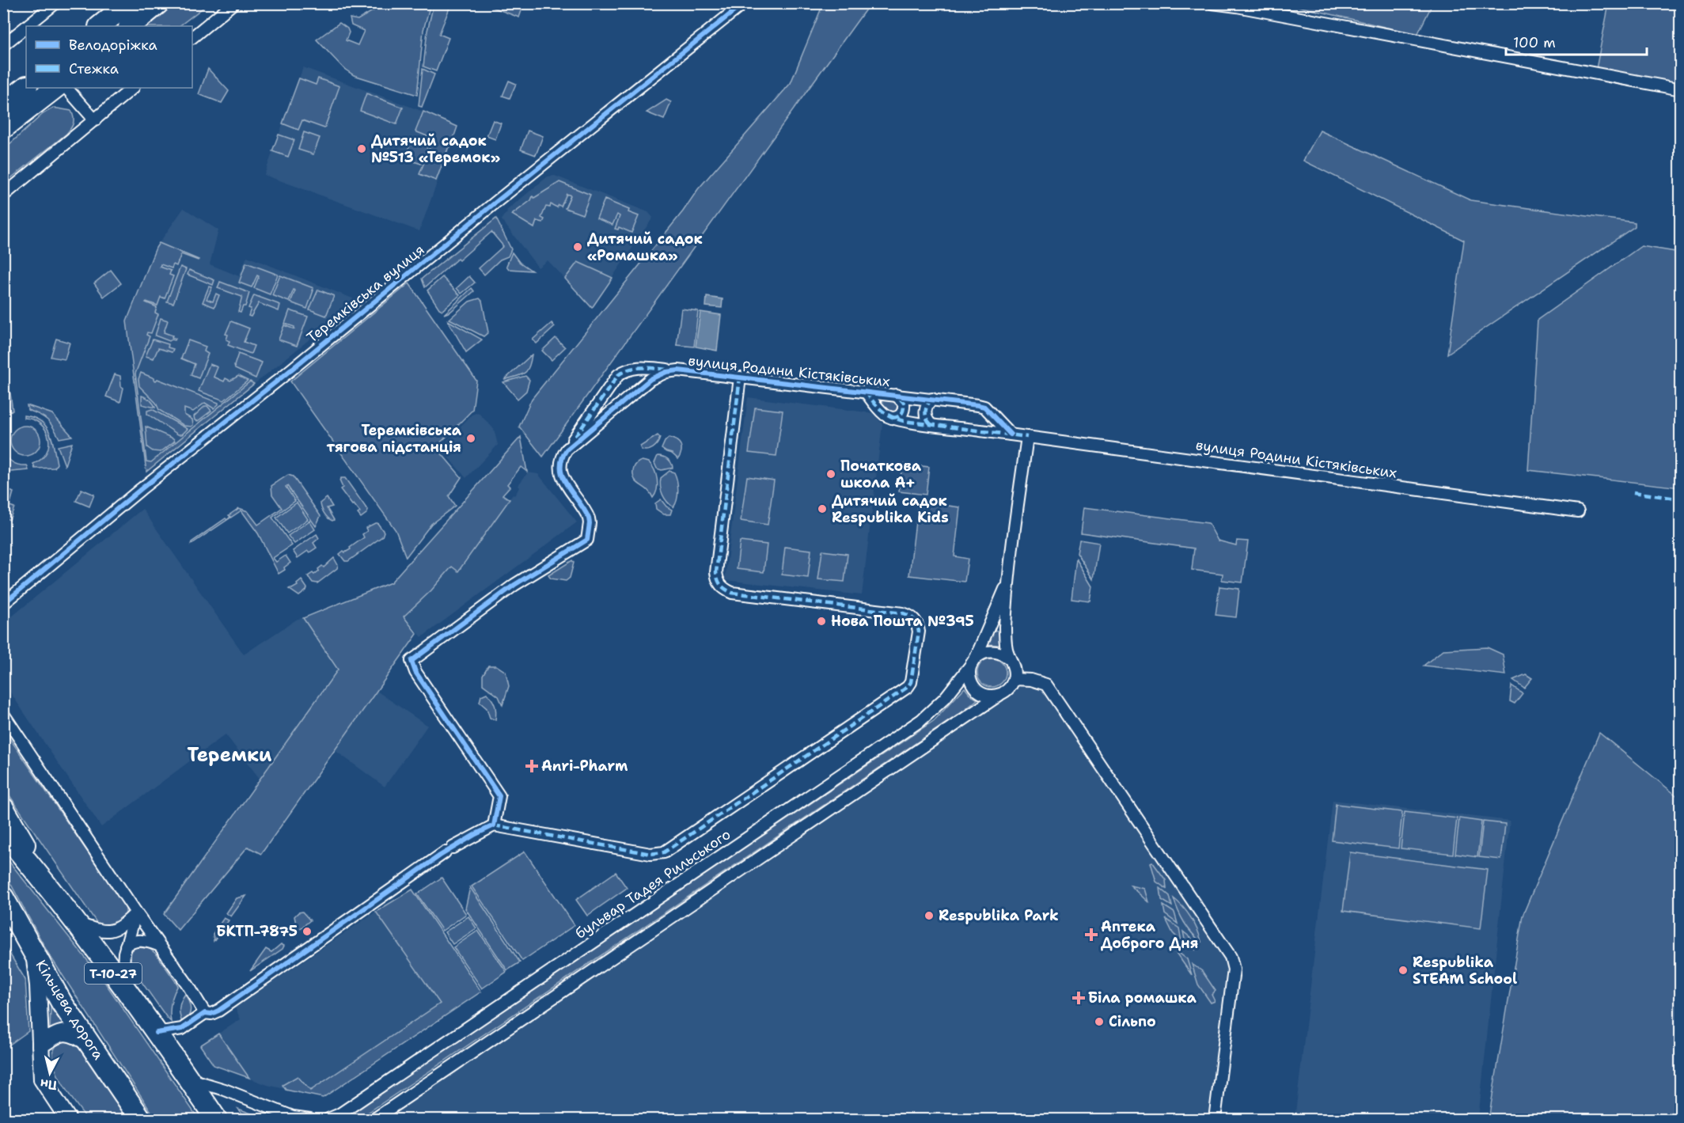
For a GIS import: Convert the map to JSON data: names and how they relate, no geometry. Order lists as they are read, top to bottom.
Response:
{
  "streets": {
    "highway": ["Т-10-27", "Кільцева дорога"],
    "street": ["Теремківська вулиця", "вулиця Родини Кістяківських", "бульвар Тадея Рильського"]
  },
  "crossings": [
    ["вулиця Родини Кістяківських", "бульвар Тадея Рильського"]
  ],
  "districts": ["Теремки"],
  "places": {
    "other": [
      "Дитячий садок №513 «Теремок»",
      "Дитячий садок «Ромашка»",
      "Теремківська тягова підстанція",
      "Початкова школа А+",
      "Дитячий садок Respublika Kids",
      "Нова Пошта №395",
      "Respublika Park",
      "БКТП-7875",
      "Respublika STEAM School",
      "Сільпо"
    ],
    "health": ["Anri-Pharm", "Аптека Доброго Дня", "Біла ромашка"]
  },
  "legend": ["Велодоріжка", "Стежка"],
  "scale_bar": "100 m",
  "north": "bottom"
}
